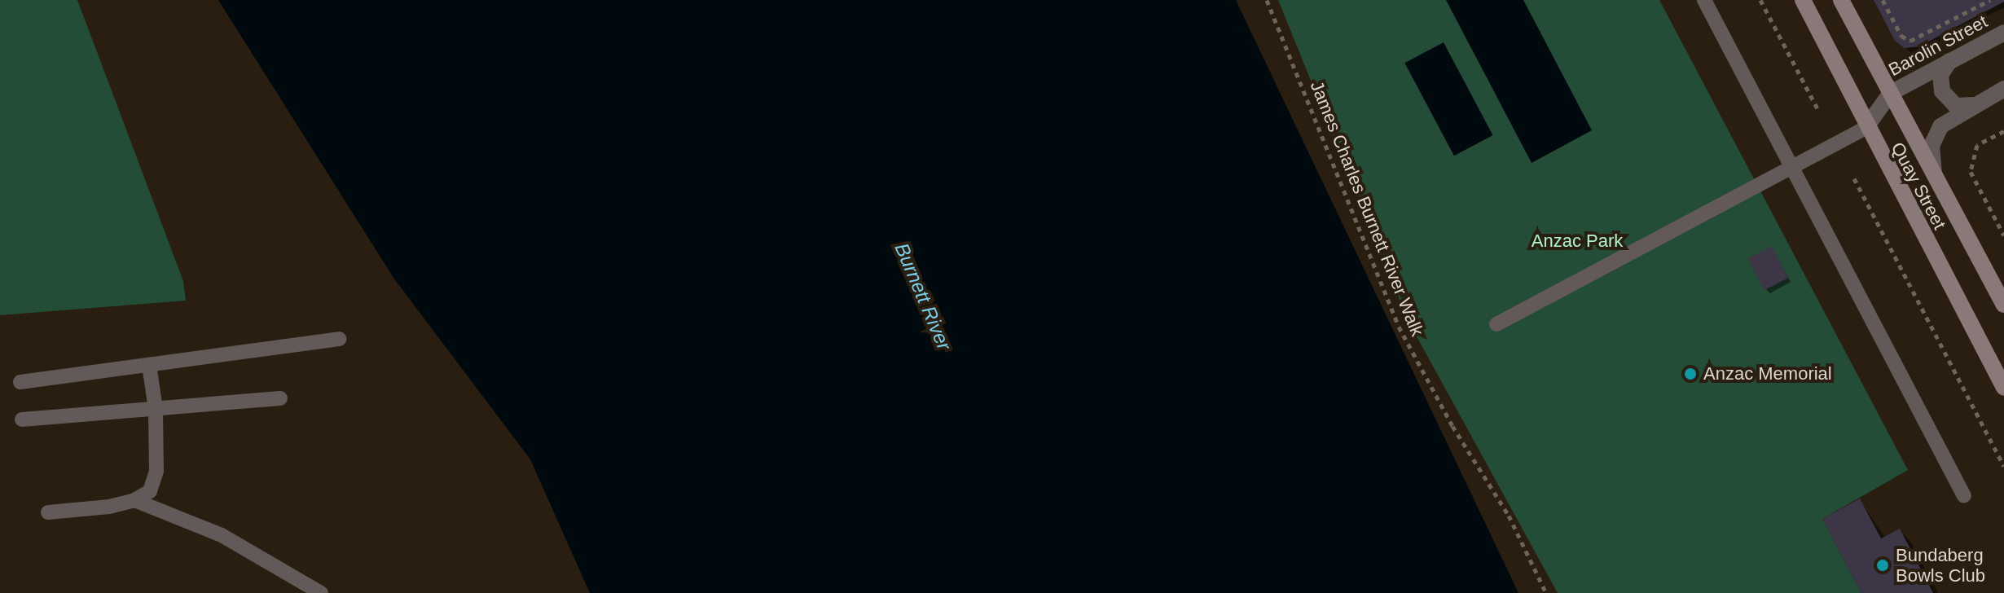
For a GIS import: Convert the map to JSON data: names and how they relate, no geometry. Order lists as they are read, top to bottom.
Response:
{
  "streets": {
    "main road": ["Quay Street"],
    "street": ["Barolin Street"],
    "path": ["James Charles Burnett River Walk"]
  },
  "crossings": [
    ["Barolin Street", "Quay Street"]
  ],
  "water": ["Burnett River"],
  "parks": ["Anzac Park"],
  "places": ["Anzac Memorial", "Bundaberg Bowls Club"]
}
